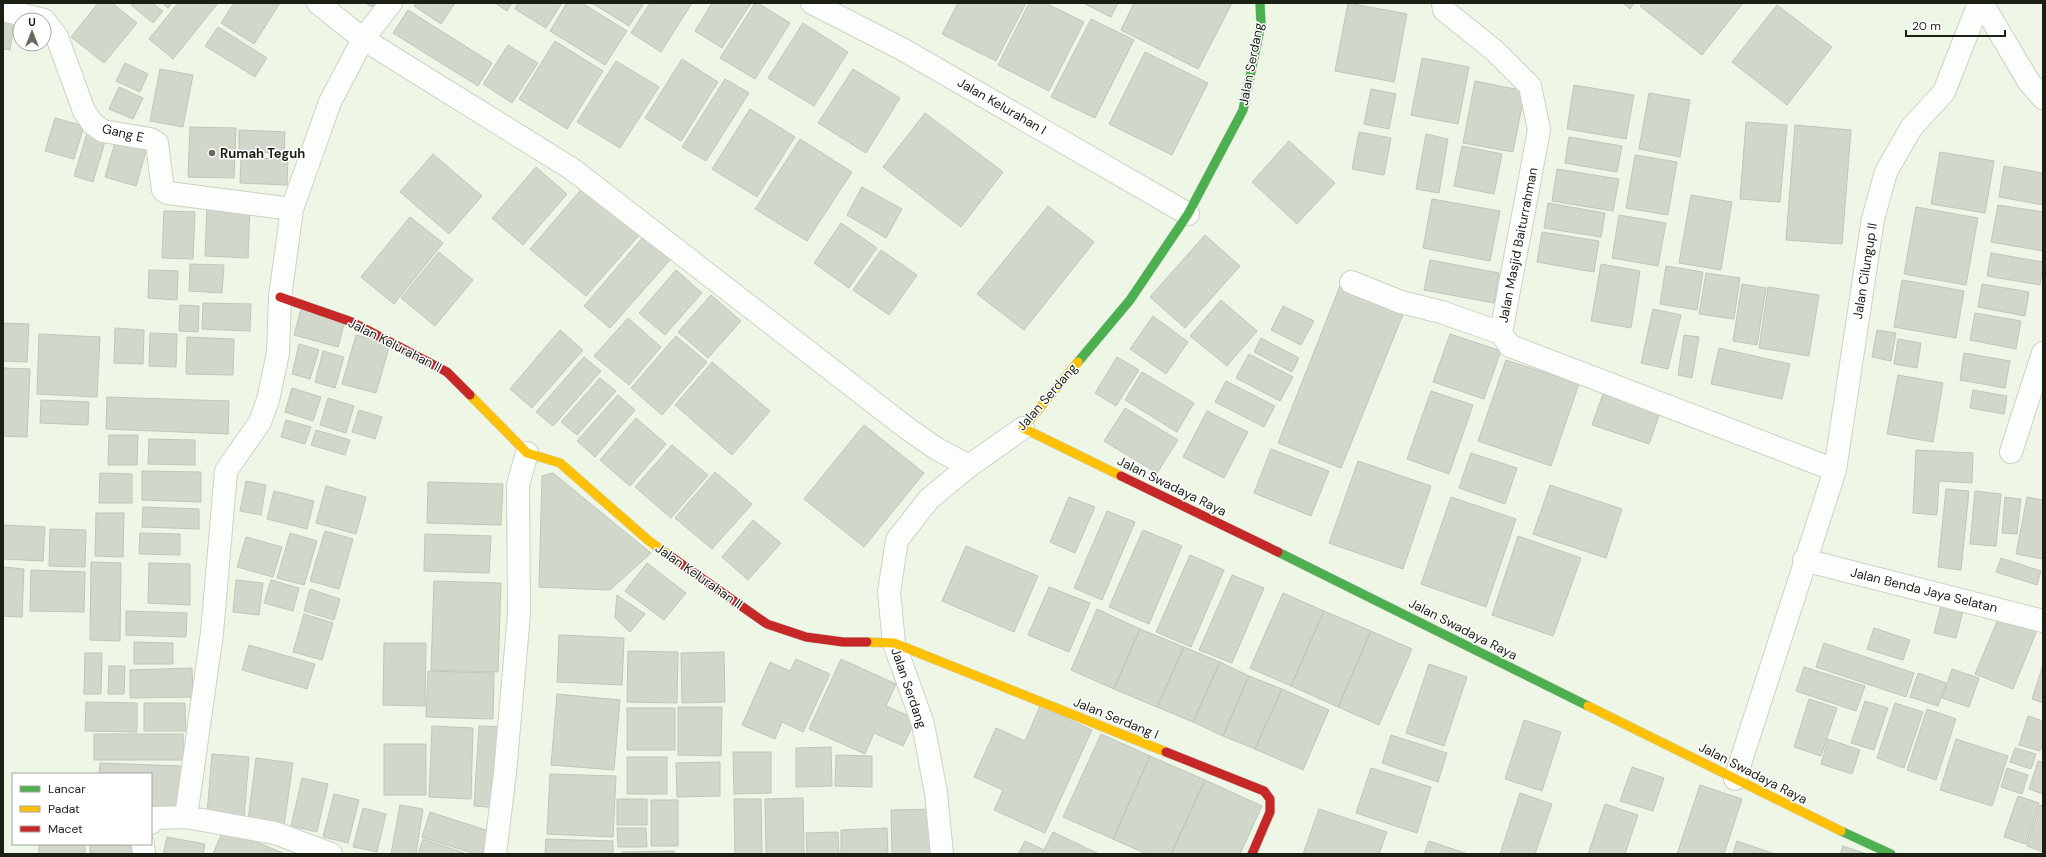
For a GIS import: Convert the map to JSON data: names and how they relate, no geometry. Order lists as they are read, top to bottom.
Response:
{
  "streets": {
    "street": [
      "Jalan Serdang",
      "Jalan Kelurahan I",
      "Gang E",
      "Jalan Masjid Baiturrahman",
      "Jalan Cilungup II",
      "Jalan Kelurahan II",
      "Jalan Swadaya Raya",
      "Jalan Benda Jaya Selatan",
      "Jalan Serdang I"
    ]
  },
  "crossings": [
    ["Jalan Serdang", "Jalan Kelurahan I"],
    ["Jalan Serdang", "Jalan Kelurahan II"],
    ["Jalan Serdang", "Jalan Swadaya Raya"],
    ["Jalan Serdang", "Jalan Serdang I"],
    ["Jalan Masjid Baiturrahman", "Jalan Cilungup II"],
    ["Jalan Cilungup II", "Jalan Swadaya Raya"],
    ["Jalan Cilungup II", "Jalan Benda Jaya Selatan"],
    ["Jalan Kelurahan II", "Jalan Serdang I"]
  ],
  "places": ["Rumah Teguh"],
  "legend": ["Lancar", "Padat", "Macet"],
  "scale_bar": "20 m",
  "north": "top"
}
